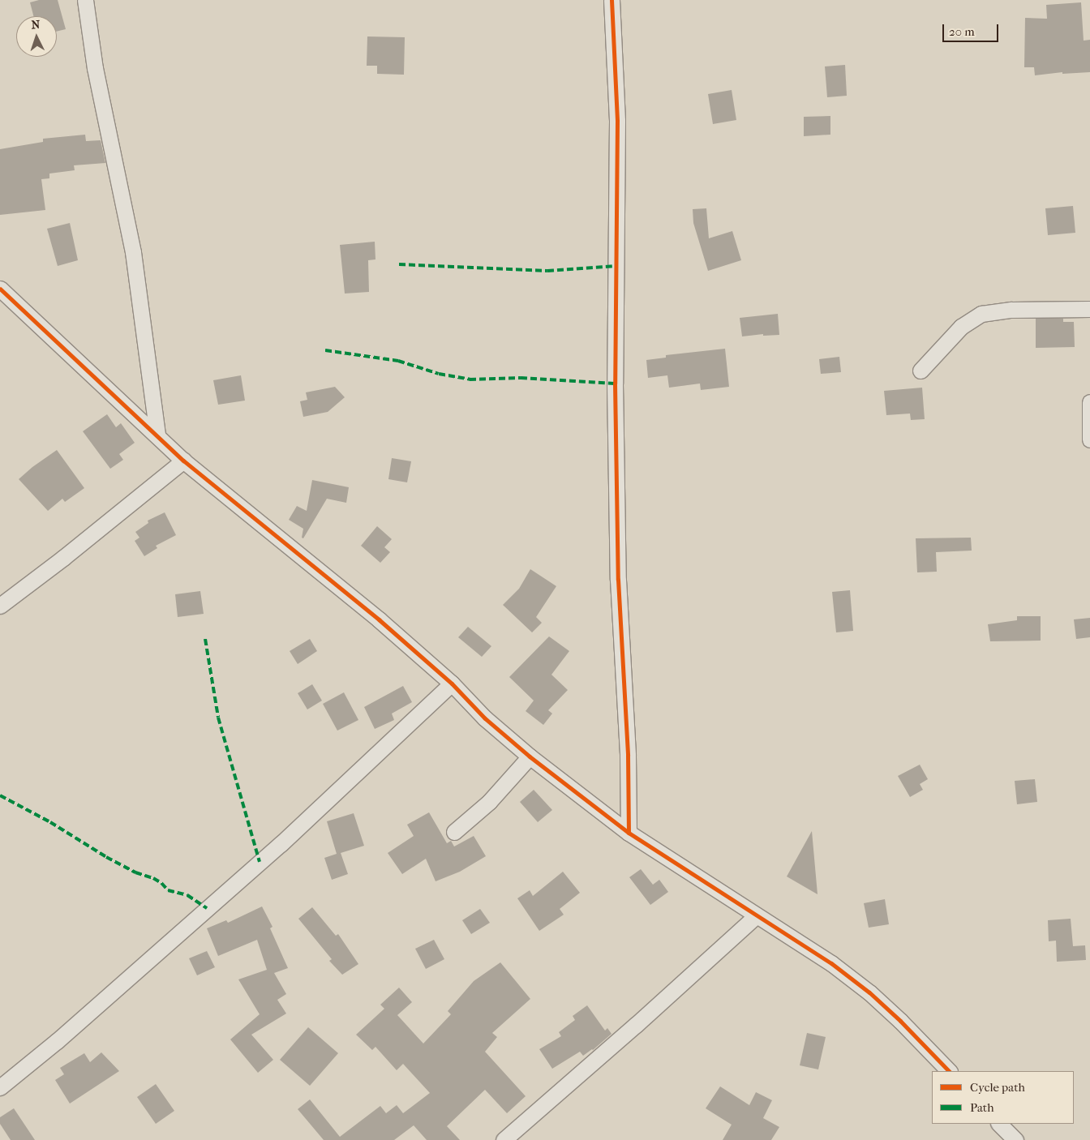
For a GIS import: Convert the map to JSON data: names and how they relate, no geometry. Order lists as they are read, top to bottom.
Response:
{
  "legend": ["Cycle path", "Path"],
  "scale_bar": "20 m",
  "north": "top"
}
